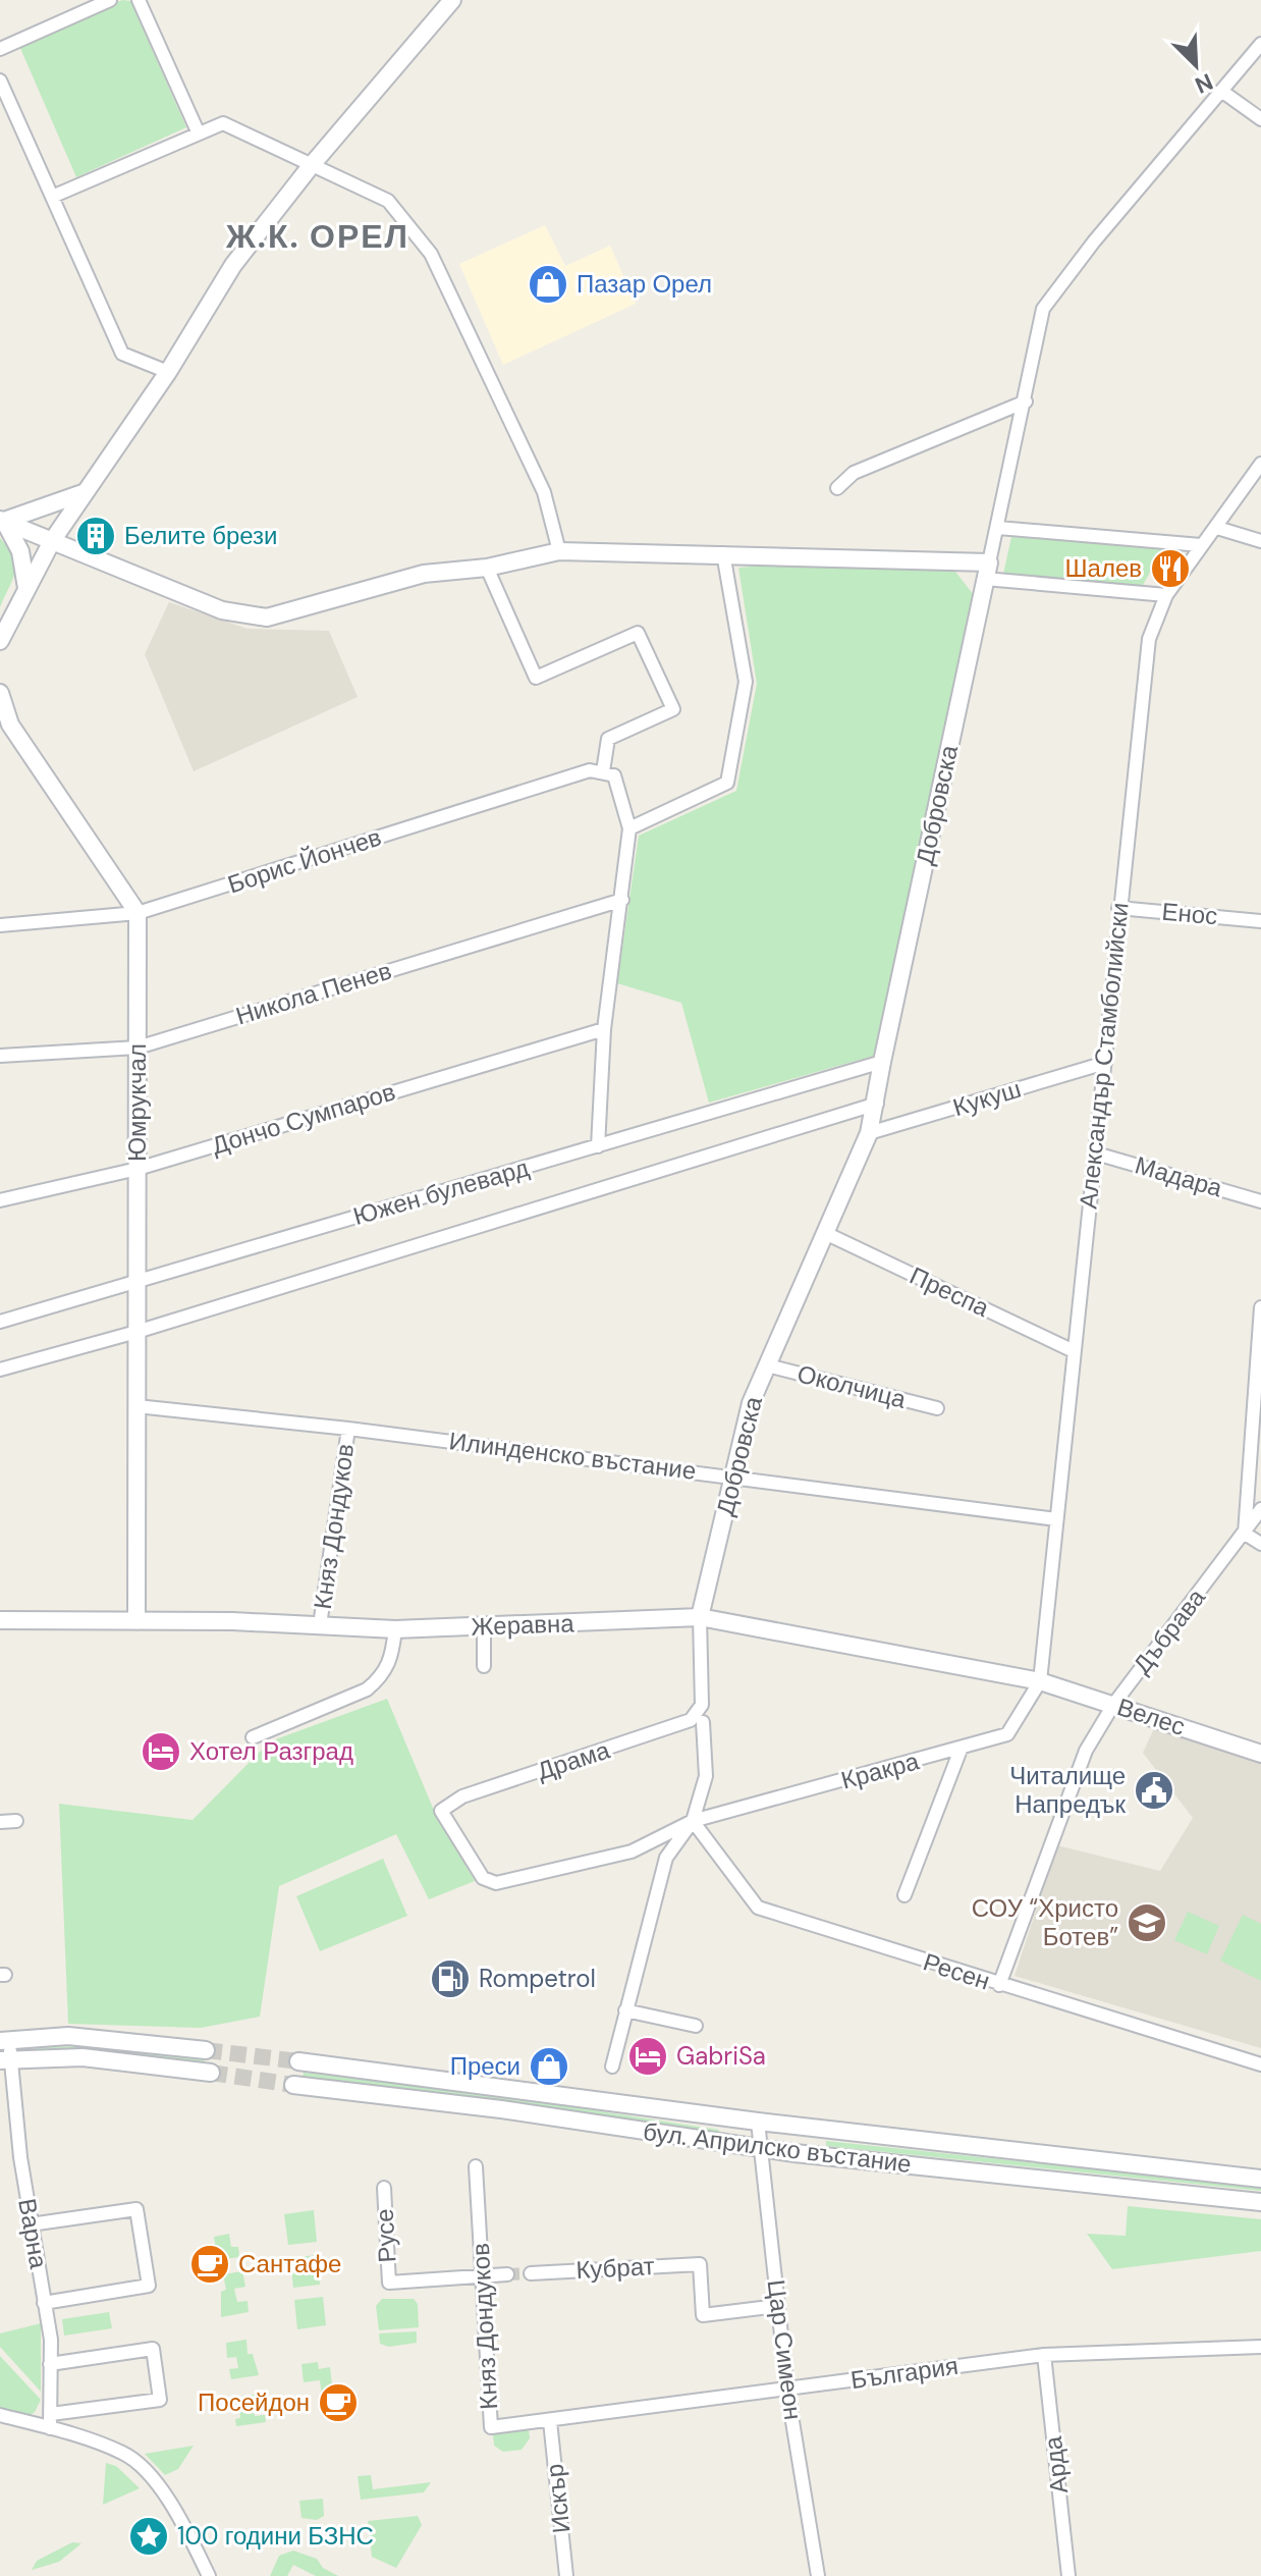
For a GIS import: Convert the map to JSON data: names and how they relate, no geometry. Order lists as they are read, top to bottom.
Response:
{
  "streets": {
    "street": [
      "Добровска",
      "Борис Йончев",
      "Енос",
      "Никола Пенев",
      "Александър Стамболийски",
      "Кукуш",
      "Юмрукчал",
      "Дончо Сумпаров",
      "Мадара",
      "Южен булевард",
      "Преспа",
      "Околчица",
      "Илинденско въстание",
      "Княз Дондуков",
      "Жеравна",
      "Дъбрава",
      "Велес",
      "Драма",
      "Кракра",
      "Ресен",
      "бул. Априлско въстание",
      "Варна",
      "Русе",
      "Кубрат",
      "Цар Симеон",
      "България",
      "Арда",
      "Искър"
    ]
  },
  "crossings": [
    ["Добровска", "Кукуш"],
    ["Добровска", "Южен булевард"],
    ["Добровска", "Преспа"],
    ["Добровска", "Околчица"],
    ["Добровска", "Илинденско въстание"],
    ["Добровска", "Жеравна"],
    ["Добровска", "Драма"],
    ["Борис Йончев", "Юмрукчал"],
    ["Енос", "Александър Стамболийски"],
    ["Никола Пенев", "Юмрукчал"],
    ["Александър Стамболийски", "Кукуш"],
    ["Александър Стамболийски", "Мадара"],
    ["Александър Стамболийски", "Преспа"],
    ["Александър Стамболийски", "Илинденско въстание"],
    ["Александър Стамболийски", "Жеравна"],
    ["Александър Стамболийски", "Велес"],
    ["Александър Стамболийски", "Кракра"],
    ["Юмрукчал", "Дончо Сумпаров"],
    ["Юмрукчал", "Южен булевард"],
    ["Илинденско въстание", "Княз Дондуков"],
    ["Княз Дондуков", "Жеравна"],
    ["Княз Дондуков", "Русе"],
    ["Княз Дондуков", "България"],
    ["Княз Дондуков", "Искър"],
    ["Жеравна", "Велес"],
    ["Жеравна", "Драма"],
    ["Жеравна", "Кракра"],
    ["Дъбрава", "Велес"],
    ["Дъбрава", "Ресен"],
    ["Велес", "Кракра"],
    ["Драма", "Кракра"],
    ["Кракра", "Ресен"],
    ["бул. Априлско въстание", "Цар Симеон"],
    ["Кубрат", "Цар Симеон"],
    ["Цар Симеон", "България"],
    ["България", "Арда"],
    ["България", "Искър"]
  ],
  "districts": ["Ж.К. ОРЕЛ"],
  "places": {
    "shop": ["Пазар Орел", "Преси"],
    "building": ["Белите брези"],
    "restaurant": ["Шалев"],
    "hotel": ["Хотел Разград", "GabriSa"],
    "public building": ["Читалище Напредък"],
    "school or university": ["СОУ “Христо Ботев”"],
    "fuel station": ["Rompetrol"],
    "cafe": ["Сантафе", "Посейдон"],
    "place": ["100 години БЗНС"]
  },
  "north": "bottom right"
}
